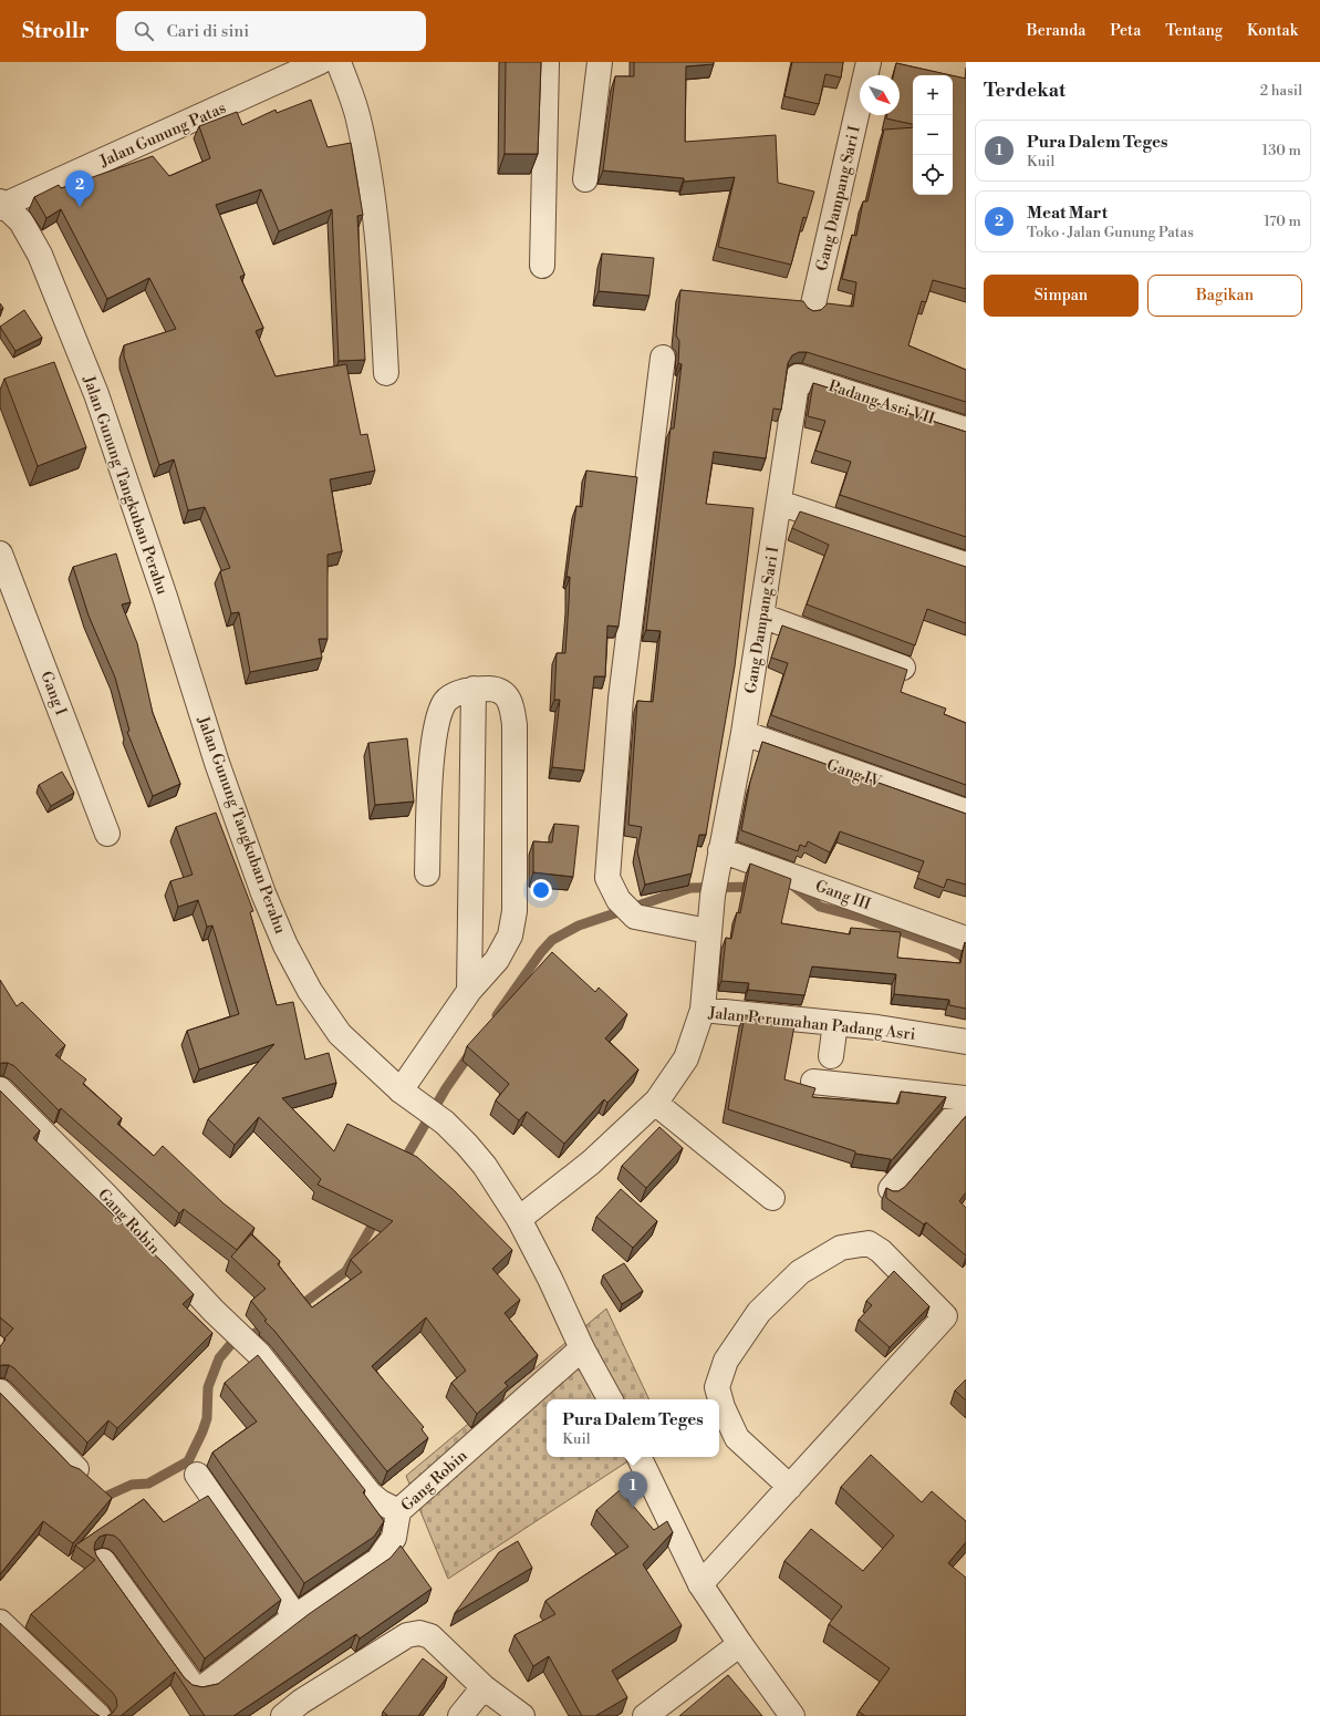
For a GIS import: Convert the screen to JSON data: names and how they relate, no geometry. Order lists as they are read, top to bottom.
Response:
{
  "streets": {
    "street": [
      "Jalan Gunung Patas",
      "Gang Dampang Sari I",
      "Padang Asri VII",
      "Jalan Gunung Tangkuban Perahu",
      "Gang I",
      "Gang IV",
      "Gang III",
      "Jalan Perumahan Padang Asri",
      "Gang Robin"
    ]
  },
  "crossings": [
    ["Jalan Gunung Patas", "Jalan Gunung Tangkuban Perahu"],
    ["Gang Dampang Sari I", "Padang Asri VII"],
    ["Gang Dampang Sari I", "Gang IV"],
    ["Gang Dampang Sari I", "Gang III"],
    ["Jalan Gunung Tangkuban Perahu", "Jalan Perumahan Padang Asri"],
    ["Jalan Gunung Tangkuban Perahu", "Gang Robin"]
  ],
  "north": "bottom right",
  "page": {
    "header": "Strollr",
    "search": "Cari di sini",
    "nav": [
      "Beranda",
      "Peta",
      "Tentang",
      "Kontak"
    ],
    "heading": ["Terdekat", "2 hasil"],
    "map_buttons": ["+", "−"],
    "list": [
      {
        "mark": "1",
        "name": "Pura Dalem Teges",
        "note": "Kuil",
        "value": "130 m"
      },
      {
        "mark": "2",
        "name": "Meat Mart",
        "note": "Toko · Jalan Gunung Patas",
        "value": "170 m"
      }
    ],
    "pins": ["2", "1"],
    "buttons": ["Simpan", "Bagikan"],
    "popup": ["Pura Dalem Teges", "Kuil"]
  }
}
